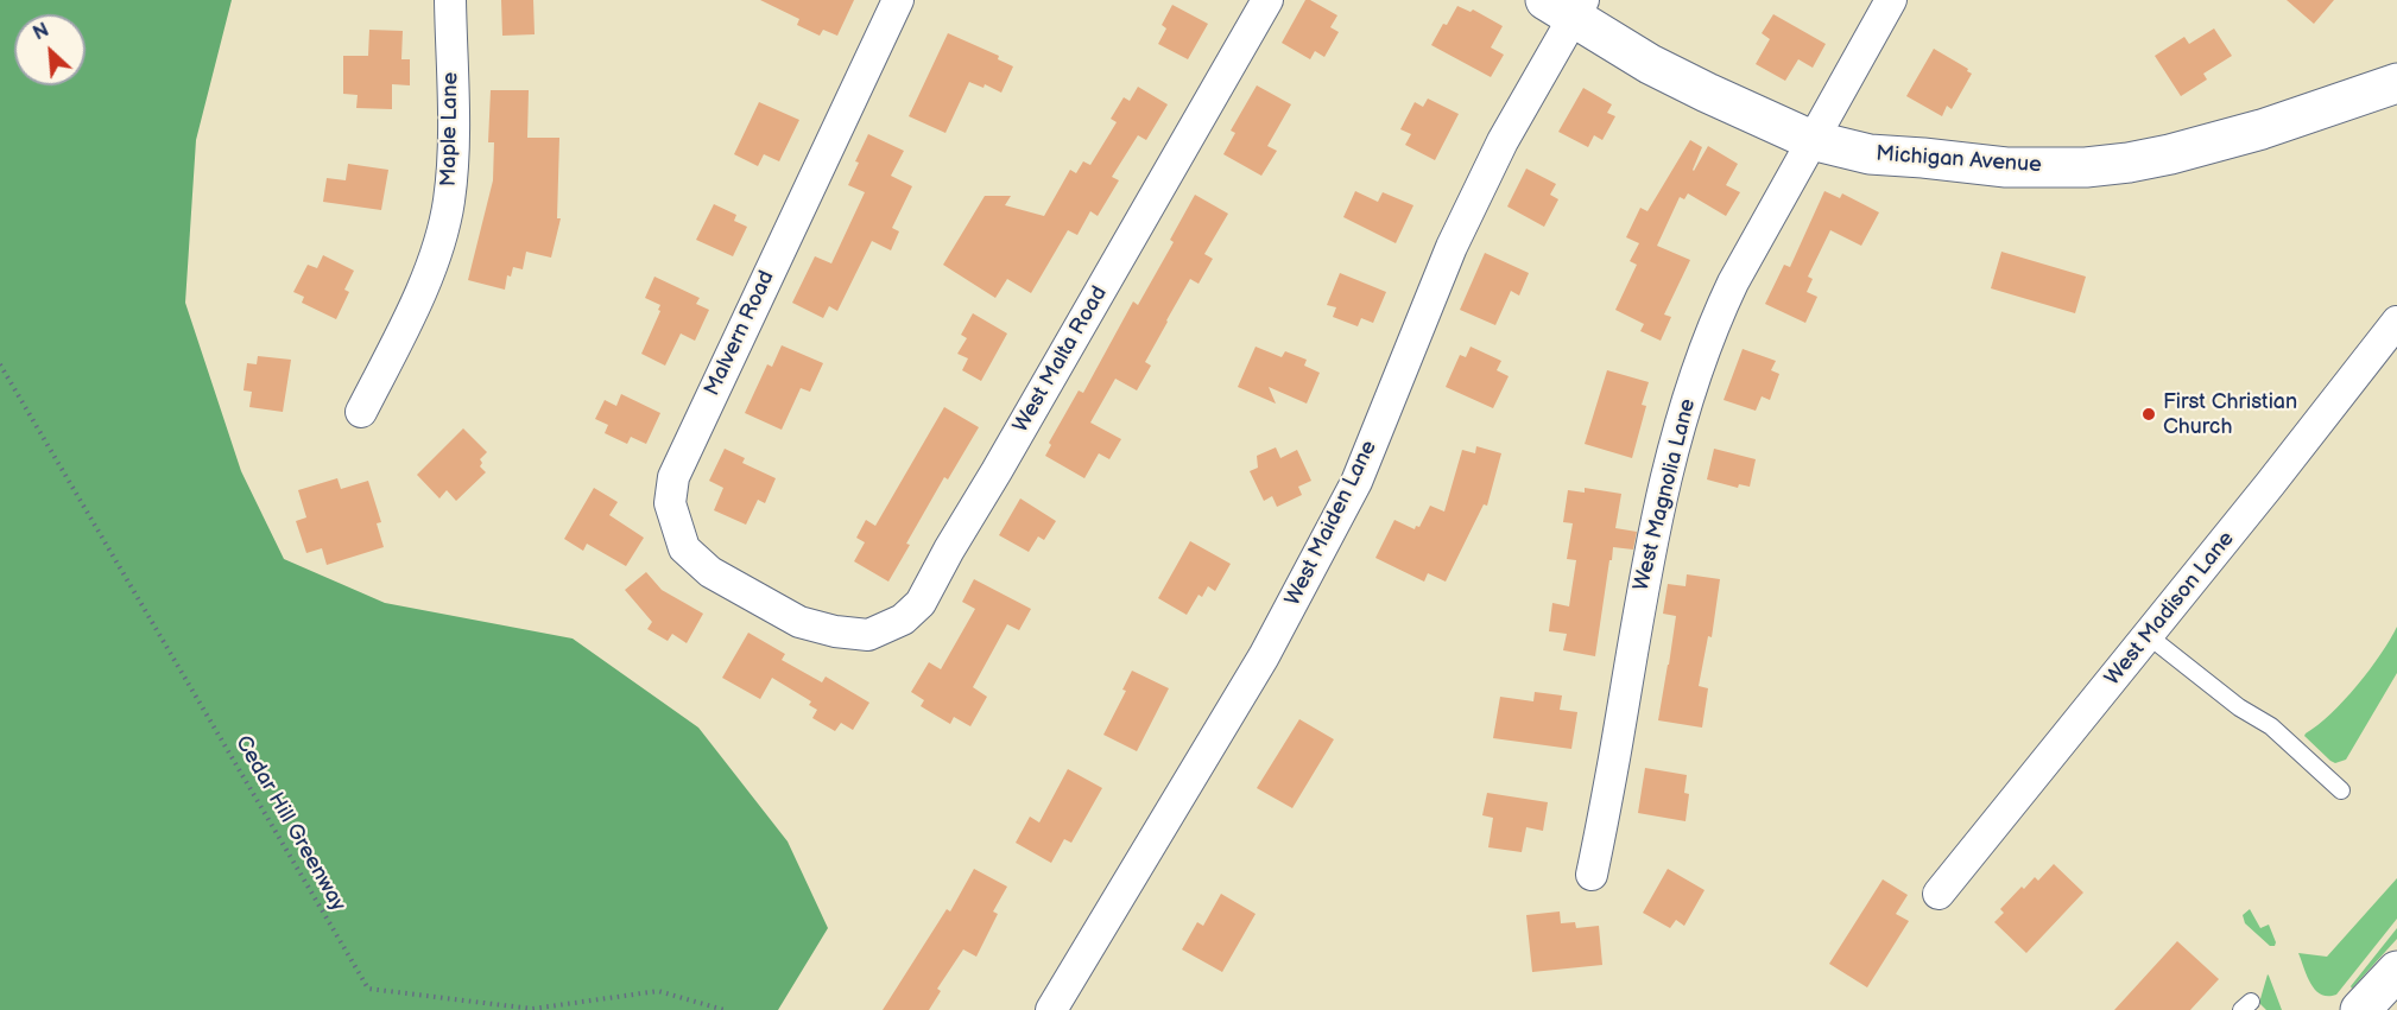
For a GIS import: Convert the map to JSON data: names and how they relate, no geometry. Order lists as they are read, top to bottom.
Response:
{
  "streets": {
    "street": [
      "Maple Lane",
      "Michigan Avenue",
      "Malvern Road",
      "West Malta Road",
      "West Magnolia Lane",
      "West Maiden Lane",
      "West Madison Lane"
    ],
    "path": ["Cedar Hill Greenway"]
  },
  "crossings": [
    ["Michigan Avenue", "West Magnolia Lane"],
    ["Michigan Avenue", "West Maiden Lane"],
    ["Malvern Road", "West Malta Road"]
  ],
  "places": ["First Christian Church"],
  "north": "top left"
}
